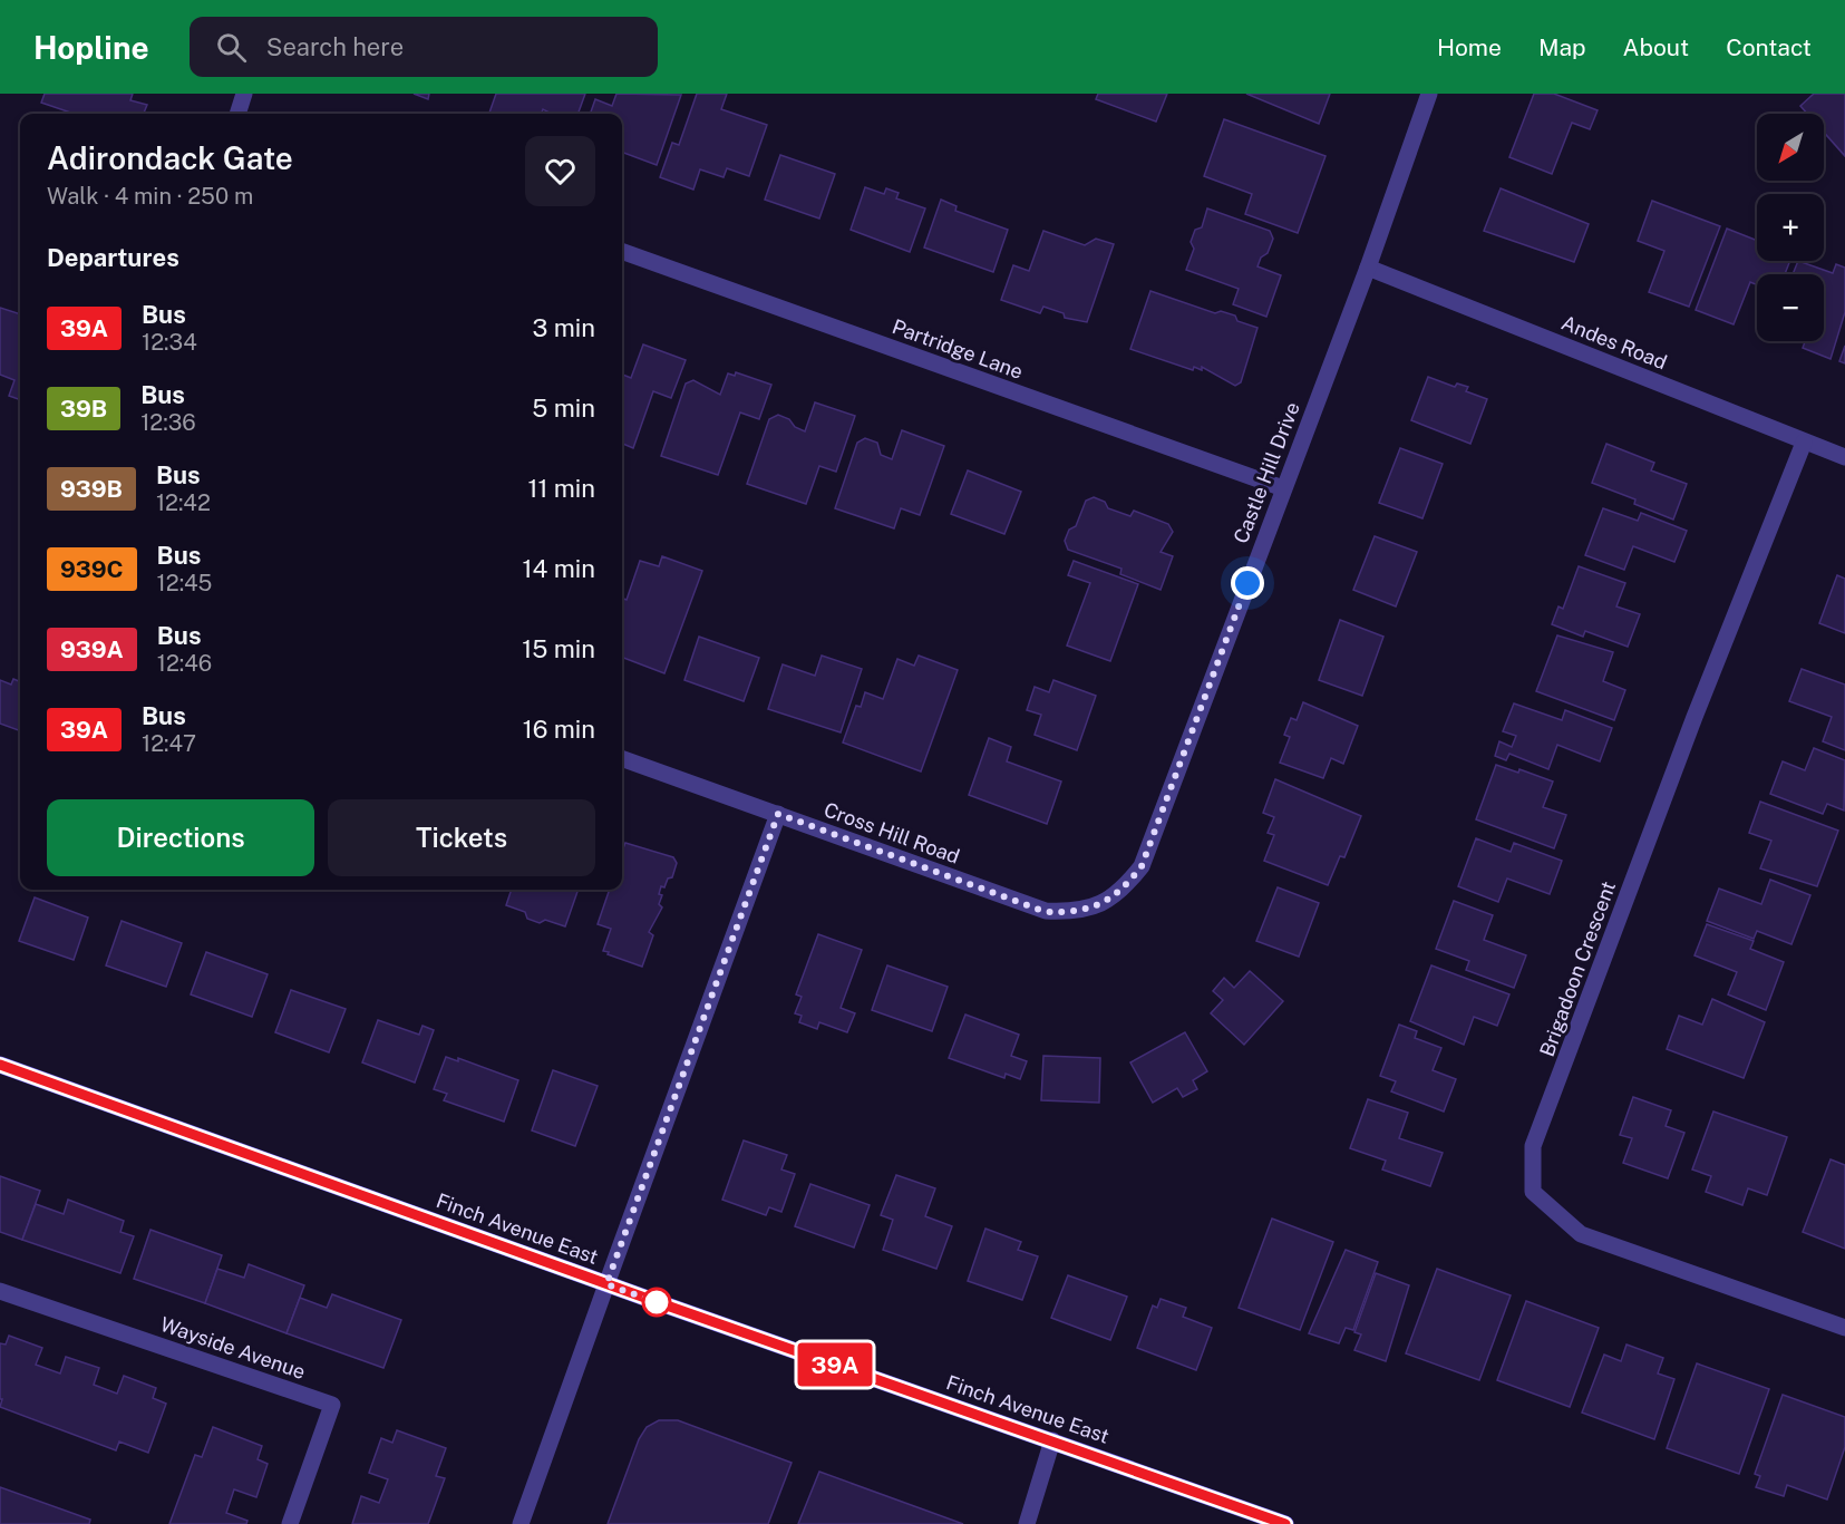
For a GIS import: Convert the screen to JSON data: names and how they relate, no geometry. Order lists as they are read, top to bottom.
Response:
{
  "streets": {
    "main road": ["Finch Avenue East"],
    "street": [
      "Andes Road",
      "Partridge Lane",
      "Castle Hill Drive",
      "Cross Hill Road",
      "Brigadoon Crescent",
      "Wayside Avenue"
    ]
  },
  "crossings": [
    ["Andes Road", "Castle Hill Drive"],
    ["Andes Road", "Brigadoon Crescent"],
    ["Partridge Lane", "Castle Hill Drive"],
    ["Castle Hill Drive", "Cross Hill Road"]
  ],
  "lines": ["bus line 39A"],
  "north": "bottom left",
  "page": {
    "header": "Hopline",
    "search": "Search here",
    "nav": [
      "Home",
      "Map",
      "About",
      "Contact"
    ],
    "on_map": "39A",
    "map_buttons": ["+", "−"],
    "heading": [
      ["Adirondack Gate", "Walk · 4 min · 250 m"],
      "Departures"
    ],
    "list": [
      {
        "mark": "39A",
        "name": "Bus",
        "note": "12:34",
        "value": "3 min"
      },
      {
        "mark": "39B",
        "name": "Bus",
        "note": "12:36",
        "value": "5 min"
      },
      {
        "mark": "939B",
        "name": "Bus",
        "note": "12:42",
        "value": "11 min"
      },
      {
        "mark": "939C",
        "name": "Bus",
        "note": "12:45",
        "value": "14 min"
      },
      {
        "mark": "939A",
        "name": "Bus",
        "note": "12:46",
        "value": "15 min"
      },
      {
        "mark": "39A",
        "name": "Bus",
        "note": "12:47",
        "value": "16 min"
      }
    ],
    "buttons": ["Directions", "Tickets"]
  }
}
